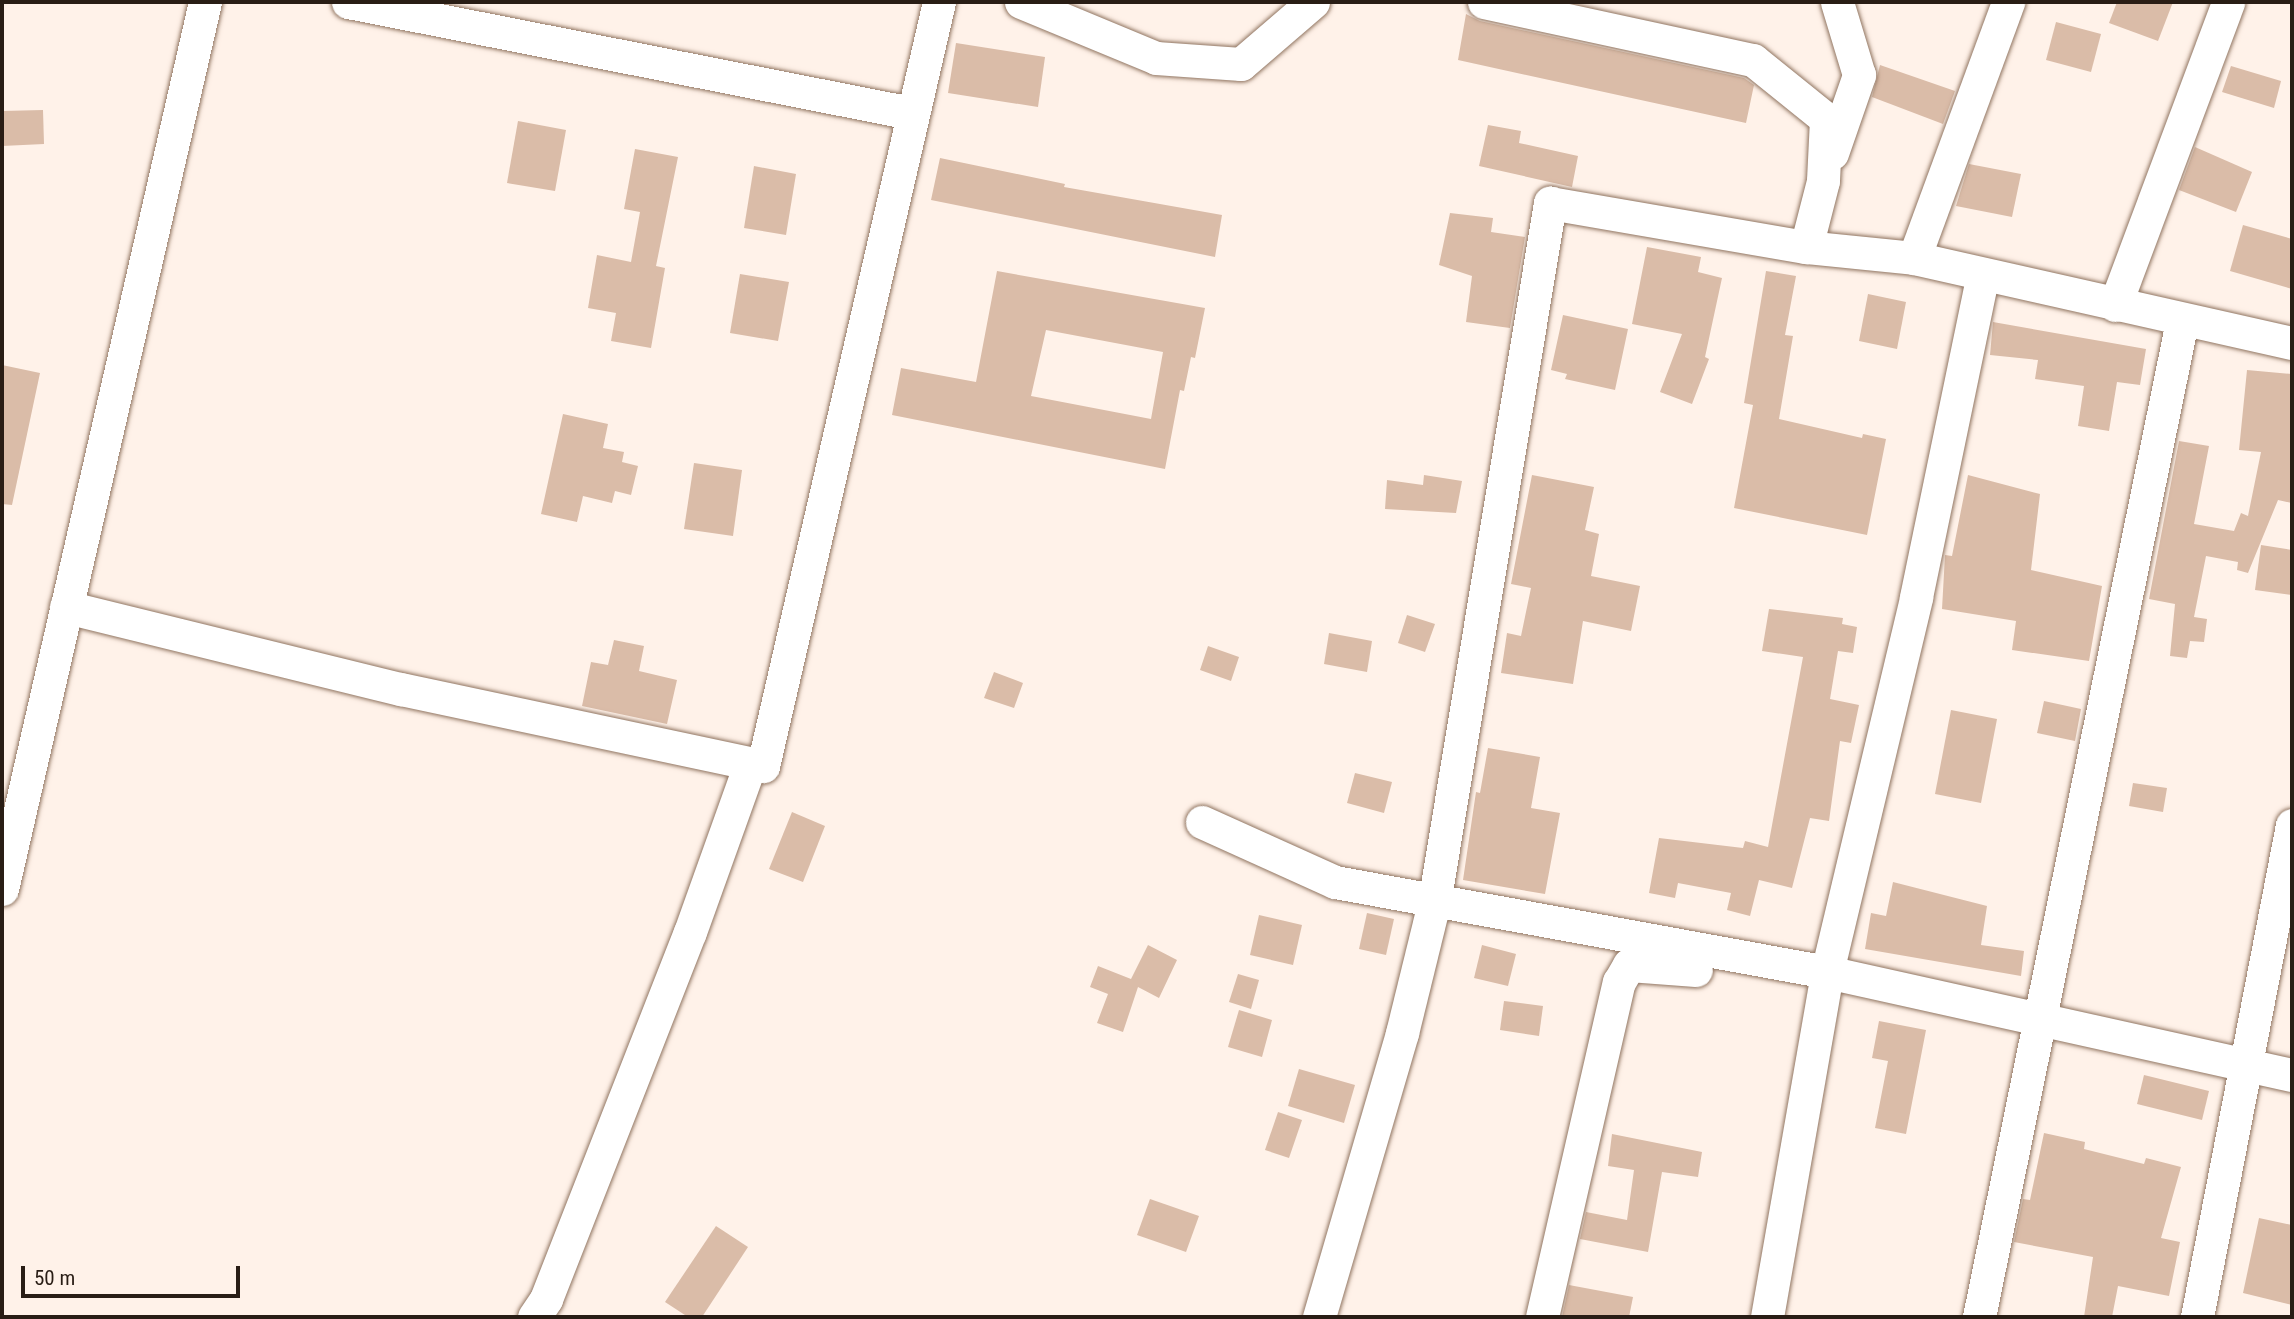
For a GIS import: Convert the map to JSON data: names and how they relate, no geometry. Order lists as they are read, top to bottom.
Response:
{
  "scale_bar": "50 m"
}
